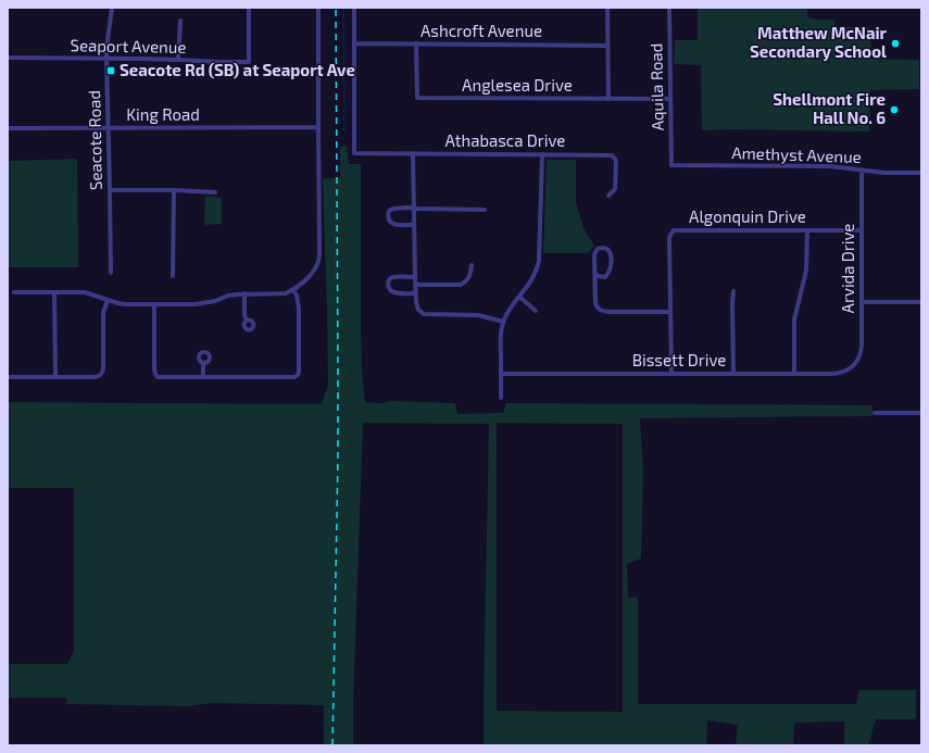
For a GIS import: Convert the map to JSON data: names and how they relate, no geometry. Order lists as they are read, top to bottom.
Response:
{
  "streets": {
    "street": [
      "Ashcroft Avenue",
      "Seaport Avenue",
      "Anglesea Drive",
      "Aquila Road",
      "King Road",
      "Seacote Road",
      "Athabasca Drive",
      "Amethyst Avenue",
      "Algonquin Drive",
      "Arvida Drive",
      "Bissett Drive"
    ]
  },
  "crossings": [
    ["Ashcroft Avenue", "Anglesea Drive"],
    ["Ashcroft Avenue", "Athabasca Drive"],
    ["Seaport Avenue", "Seacote Road"],
    ["Anglesea Drive", "Aquila Road"],
    ["Aquila Road", "Amethyst Avenue"],
    ["King Road", "Seacote Road"],
    ["Amethyst Avenue", "Arvida Drive"],
    ["Algonquin Drive", "Arvida Drive"],
    ["Algonquin Drive", "Bissett Drive"],
    ["Arvida Drive", "Bissett Drive"]
  ],
  "places": {
    "other": ["Matthew McNair Secondary School", "Shellmont Fire Hall No. 6"],
    "transit": ["Seacote Rd (SB) at Seaport Ave"]
  }
}
